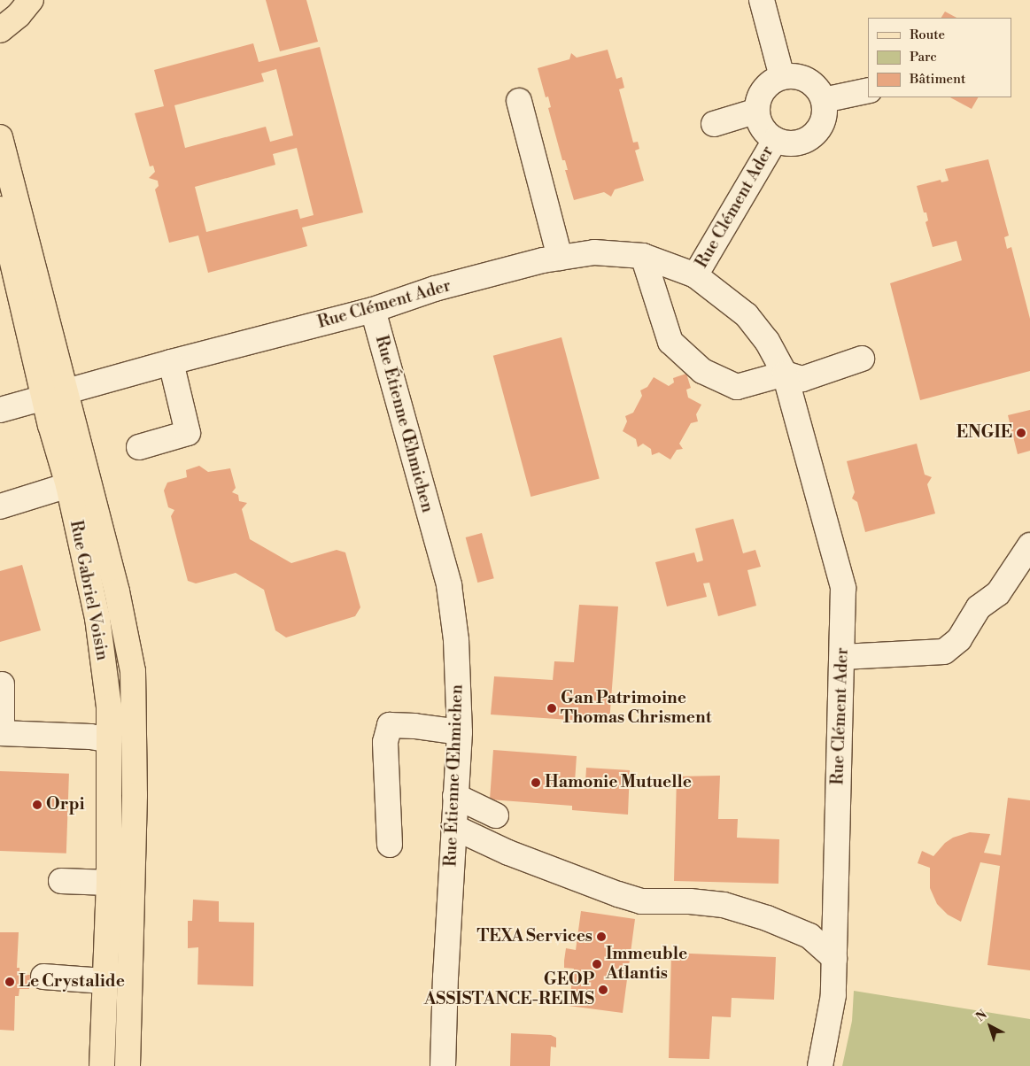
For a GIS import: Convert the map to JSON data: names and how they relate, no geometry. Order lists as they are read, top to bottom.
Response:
{
  "streets": {
    "main road": ["Rue Gabriel Voisin"],
    "street": ["Rue Clément Ader", "Rue Étienne Œhmichen"]
  },
  "crossings": [
    ["Rue Clément Ader", "Rue Étienne Œhmichen"],
    ["Rue Clément Ader", "Rue Gabriel Voisin"]
  ],
  "places": [
    "ENGIE",
    "Gan Patrimoine Thomas Chrisment",
    "Hamonie Mutuelle",
    "Orpi",
    "TEXA Services",
    "Immeuble Atlantis",
    "Le Crystalide",
    "GEOP ASSISTANCE-REIMS"
  ],
  "legend": ["Route", "Parc", "Bâtiment"],
  "north": "top left"
}
